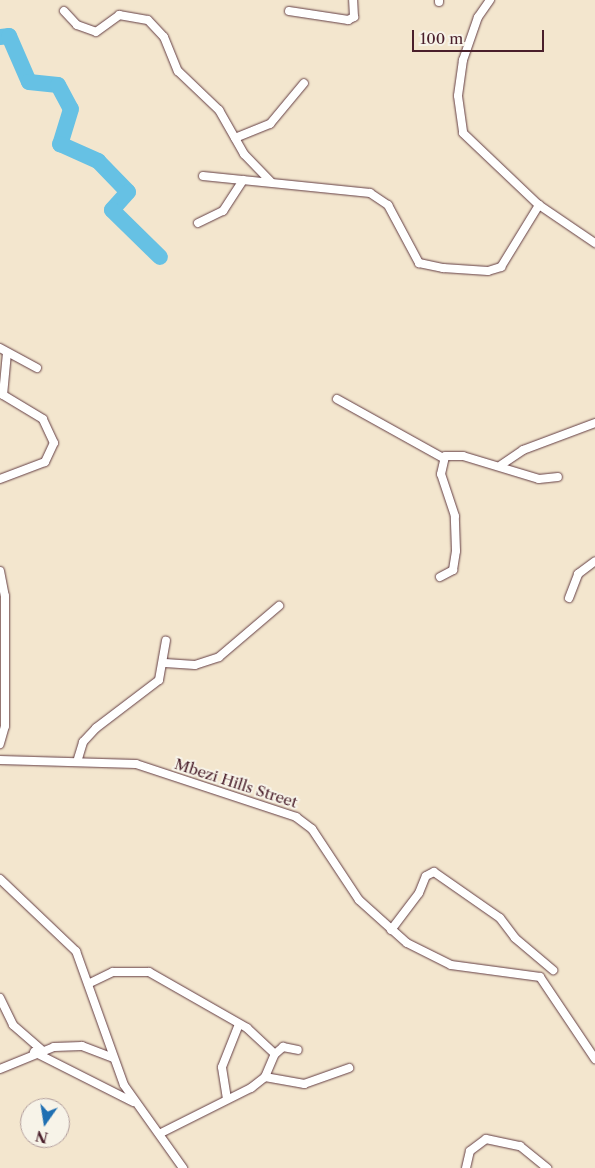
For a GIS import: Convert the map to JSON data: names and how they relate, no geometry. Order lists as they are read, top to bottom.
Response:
{
  "streets": {
    "street": ["Mbezi Hills Street"]
  },
  "scale_bar": "100 m",
  "north": "bottom"
}
